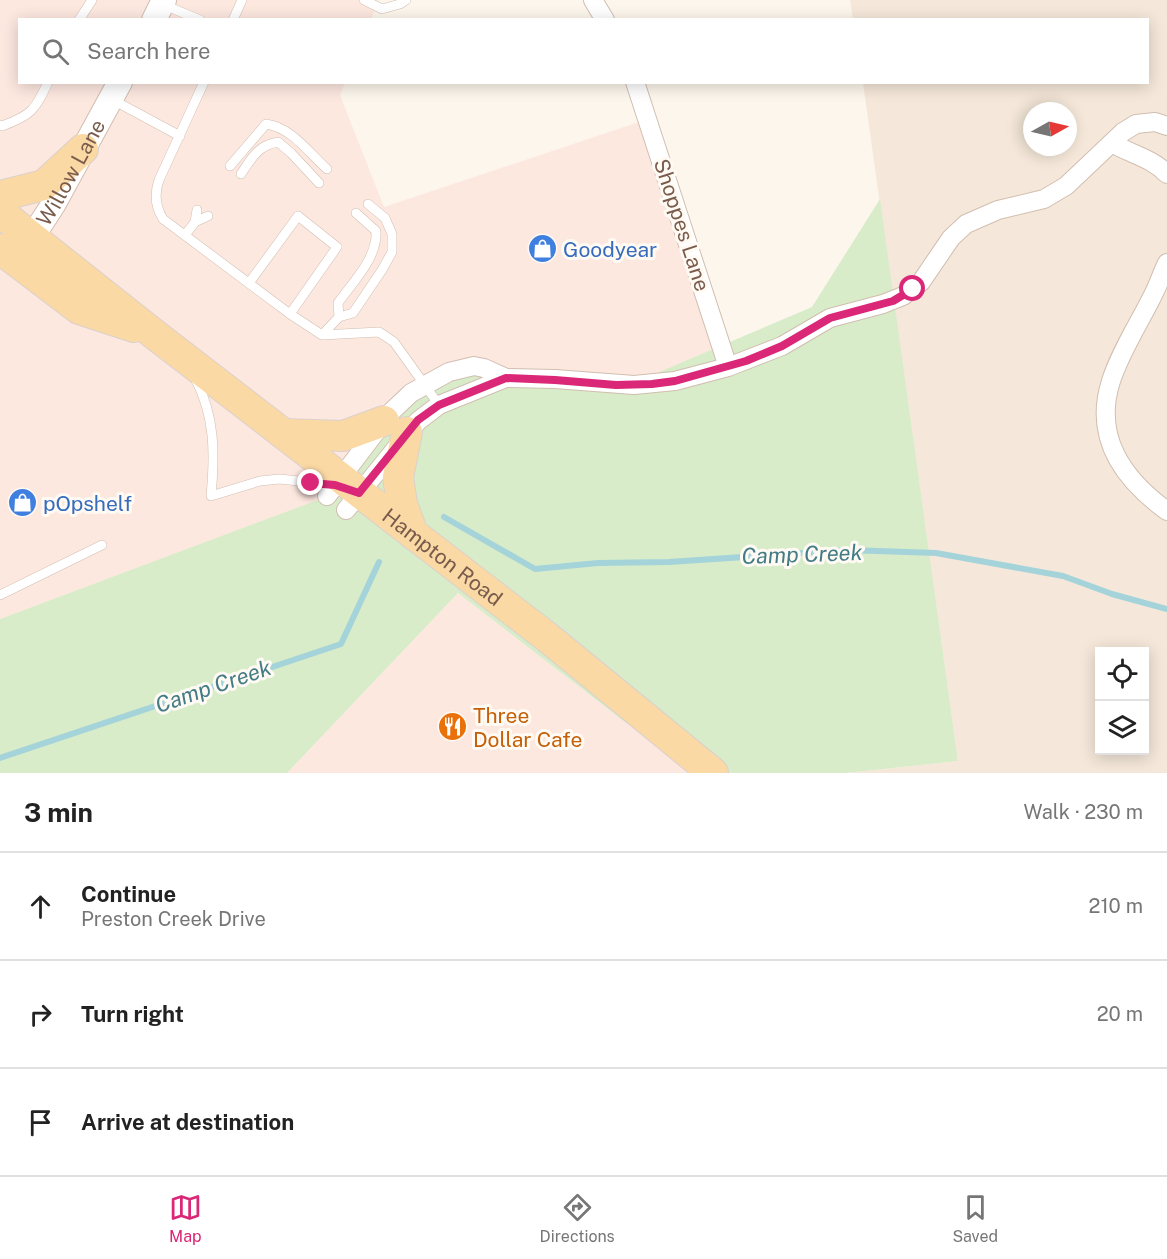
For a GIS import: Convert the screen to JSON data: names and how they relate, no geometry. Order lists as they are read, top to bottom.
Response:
{
  "streets": {
    "main road": ["Hampton Road"],
    "street": ["Willow Lane", "Shoppes Lane"]
  },
  "crossings": [
    ["Willow Lane", "Hampton Road"]
  ],
  "water": ["Camp Creek"],
  "places": {
    "shop": ["Goodyear", "pOpshelf"],
    "restaurant": ["Three Dollar Cafe"]
  },
  "north": "right",
  "page": {
    "search": "Search here",
    "heading": ["3 min", "Walk · 230 m"],
    "list": [
      ["Continue", "Preston Creek Drive", "210 m"],
      ["Turn right", "20 m"],
      "Arrive at destination"
    ],
    "nav": ["Map", "Directions", "Saved"]
  }
}
